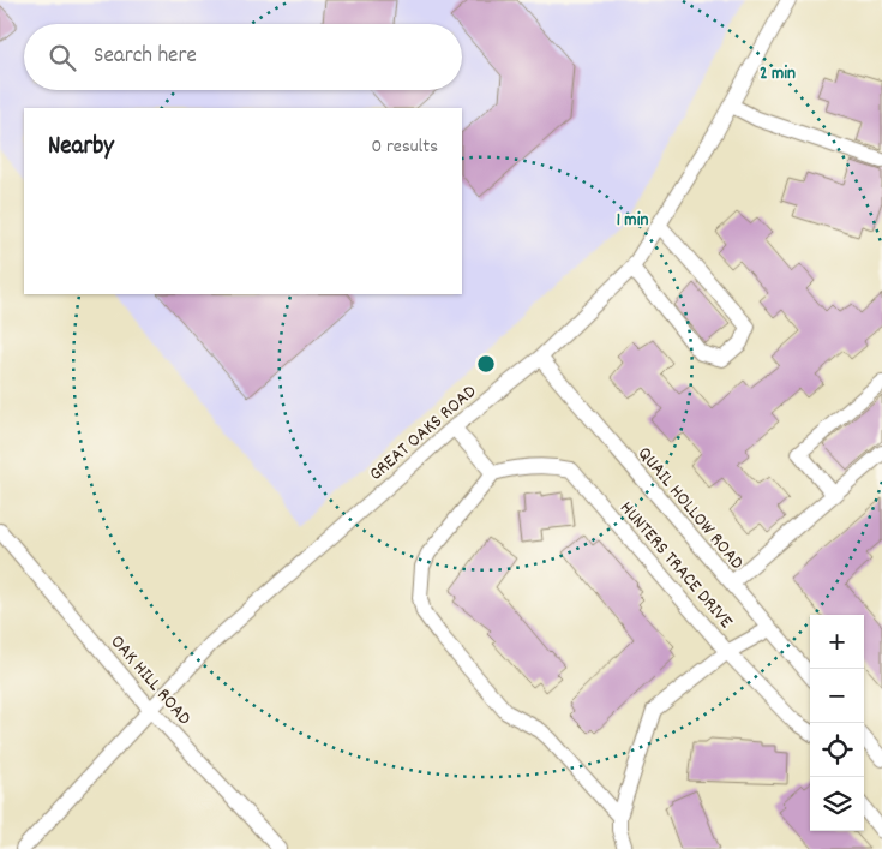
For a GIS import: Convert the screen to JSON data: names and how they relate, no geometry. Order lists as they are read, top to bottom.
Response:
{
  "streets": {
    "street": [
      "GREAT OAKS ROAD",
      "QUAIL HOLLOW ROAD",
      "HUNTERS TRACE DRIVE",
      "OAK HILL ROAD"
    ]
  },
  "crossings": [
    ["GREAT OAKS ROAD", "QUAIL HOLLOW ROAD"],
    ["GREAT OAKS ROAD", "OAK HILL ROAD"]
  ],
  "page": {
    "search": "Search here",
    "heading": ["Nearby", "0 results"],
    "map_buttons": ["+", "−"]
  },
  "rings": ["2 min", "1 min"]
}
